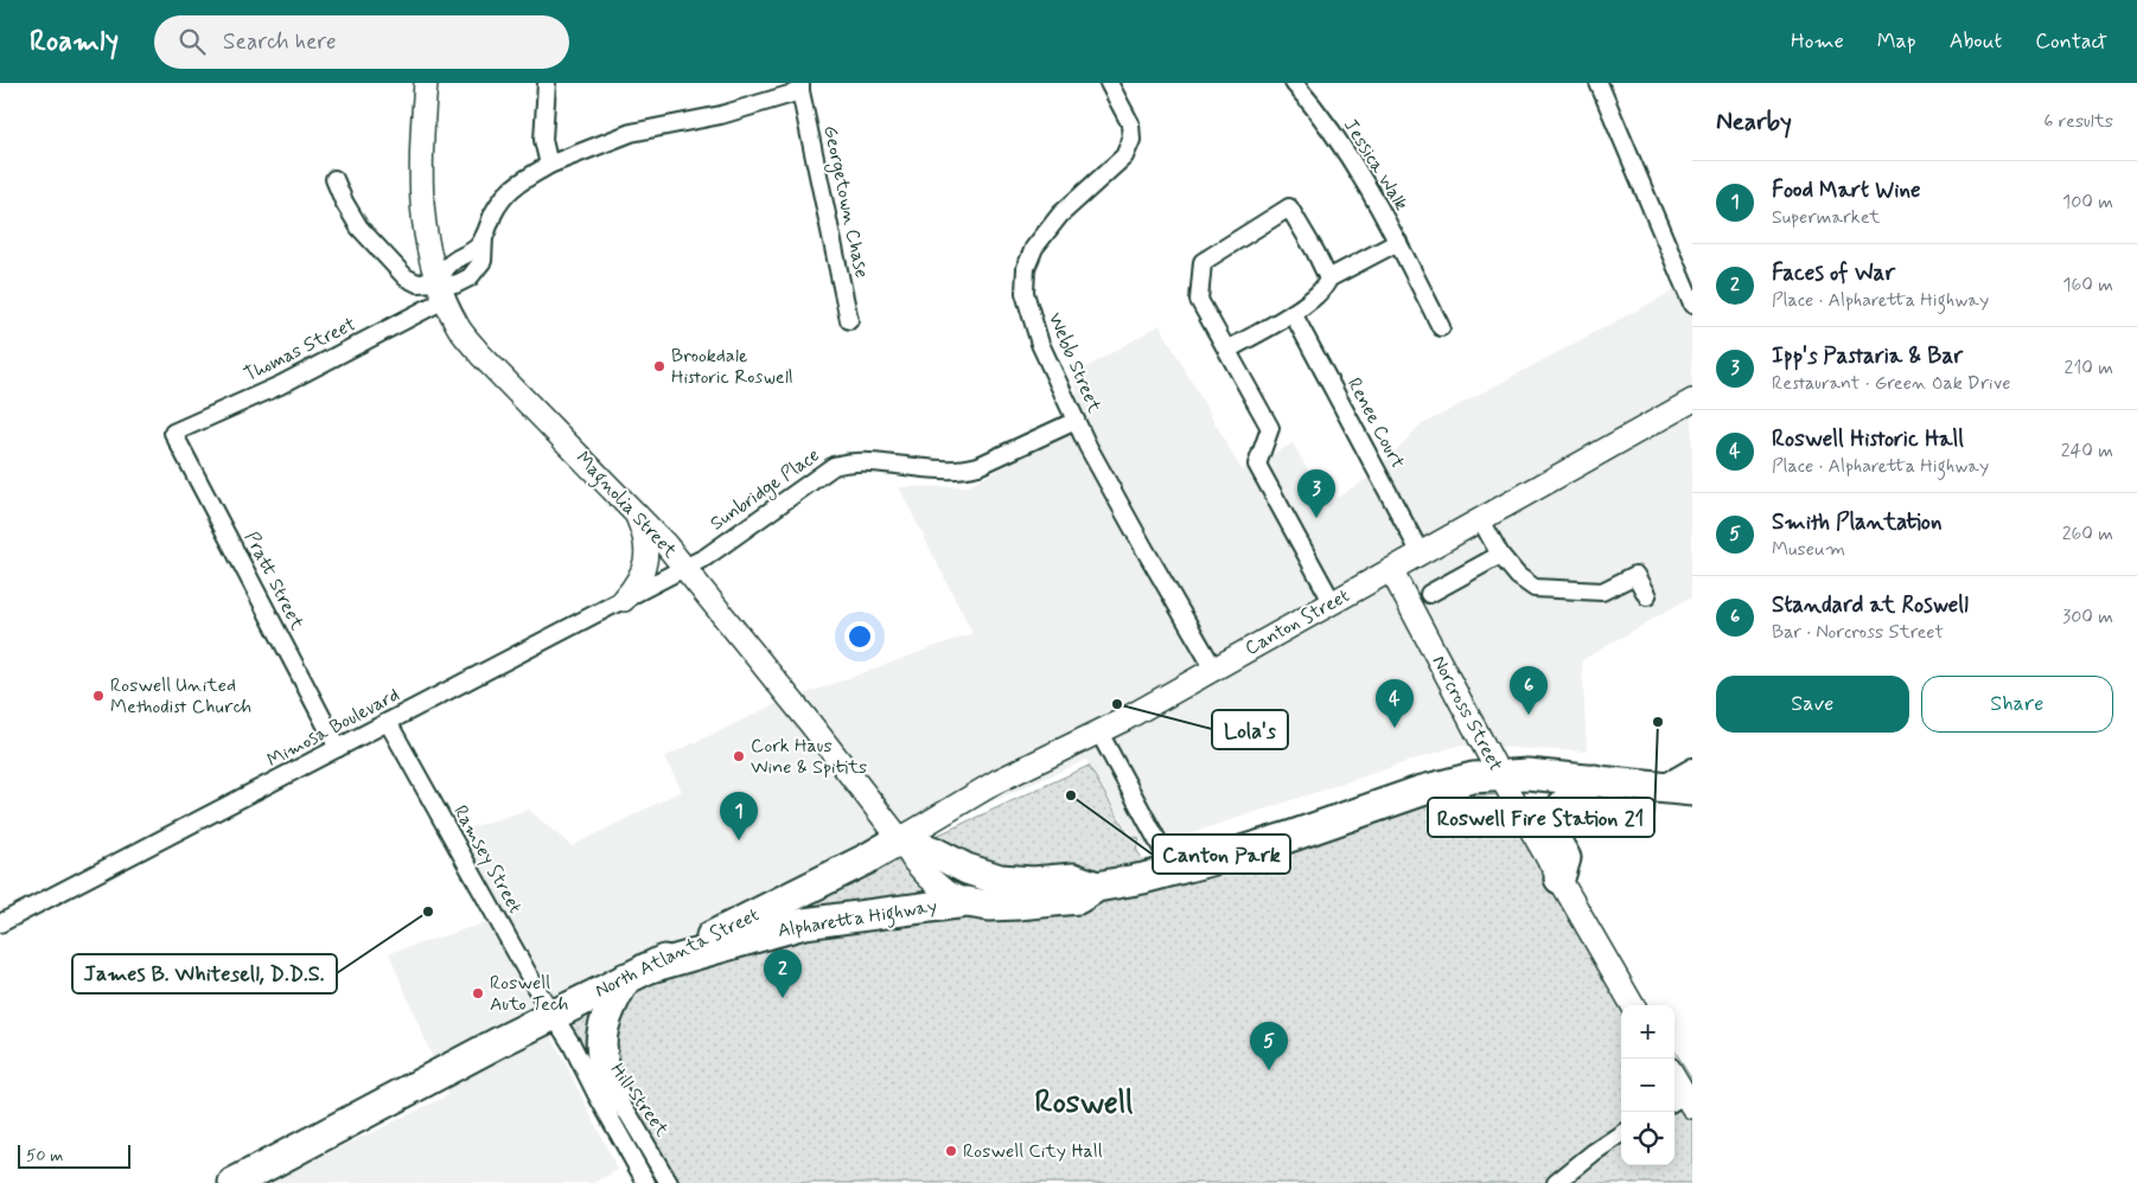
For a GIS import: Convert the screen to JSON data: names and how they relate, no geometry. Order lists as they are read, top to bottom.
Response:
{
  "streets": {
    "highway": ["Alpharetta Highway", "North Atlanta Street"],
    "street": [
      "Jessica Walk",
      "Georgetown Chase",
      "Thomas Street",
      "Webb Street",
      "Renee Court",
      "Sunbridge Place",
      "Magnolia Street",
      "Pratt Street",
      "Canton Street",
      "Norcross Street",
      "Mimosa Boulevard",
      "Ramsey Street",
      "Hill Street"
    ]
  },
  "crossings": [
    ["Georgetown Chase", "Thomas Street"],
    ["Georgetown Chase", "Magnolia Street"],
    ["Thomas Street", "Magnolia Street"],
    ["Thomas Street", "Pratt Street"],
    ["Webb Street", "Sunbridge Place"],
    ["Webb Street", "Canton Street"],
    ["Renee Court", "Canton Street"],
    ["Sunbridge Place", "Magnolia Street"],
    ["Sunbridge Place", "Mimosa Boulevard"],
    ["Magnolia Street", "Canton Street"],
    ["Magnolia Street", "Mimosa Boulevard"],
    ["Magnolia Street", "Alpharetta Highway"],
    ["Magnolia Street", "North Atlanta Street"],
    ["Pratt Street", "Mimosa Boulevard"],
    ["Canton Street", "Norcross Street"],
    ["Canton Street", "Alpharetta Highway"],
    ["Canton Street", "North Atlanta Street"],
    ["Norcross Street", "Alpharetta Highway"],
    ["Mimosa Boulevard", "Ramsey Street"],
    ["Ramsey Street", "North Atlanta Street"],
    ["Ramsey Street", "Hill Street"],
    ["Alpharetta Highway", "North Atlanta Street"],
    ["North Atlanta Street", "Hill Street"]
  ],
  "districts": ["Roswell"],
  "places": [
    "Brookdale Historic Roswell",
    "Roswell United Methodist Church",
    "Lola's",
    "Roswell Fire Station 21",
    "Cork Haus Wine & Spitits",
    "Canton Park",
    "James B. Whitesell, D.D.S.",
    "Roswell Auto Tech",
    "Roswell City Hall"
  ],
  "scale_bar": "50 m",
  "page": {
    "header": "Roamly",
    "search": "Search here",
    "nav": [
      "Home",
      "Map",
      "About",
      "Contact"
    ],
    "heading": ["Nearby", "6 results"],
    "list": [
      {
        "mark": "1",
        "name": "Food Mart Wine",
        "note": "Supermarket",
        "value": "100 m"
      },
      {
        "mark": "2",
        "name": "Faces of War",
        "note": "Place · Alpharetta Highway",
        "value": "160 m"
      },
      {
        "mark": "3",
        "name": "Ipp's Pastaria & Bar",
        "note": "Restaurant · Green Oak Drive",
        "value": "210 m"
      },
      {
        "mark": "4",
        "name": "Roswell Historic Hall",
        "note": "Place · Alpharetta Highway",
        "value": "240 m"
      },
      {
        "mark": "5",
        "name": "Smith Plantation",
        "note": "Museum",
        "value": "260 m"
      },
      {
        "mark": "6",
        "name": "Standard at Roswell",
        "note": "Bar · Norcross Street",
        "value": "300 m"
      }
    ],
    "pins": [
      "3",
      "6",
      "4",
      "1",
      "2",
      "5"
    ],
    "buttons": ["Save", "Share"],
    "map_buttons": ["+", "−"],
    "scale": "50 m"
  }
}
